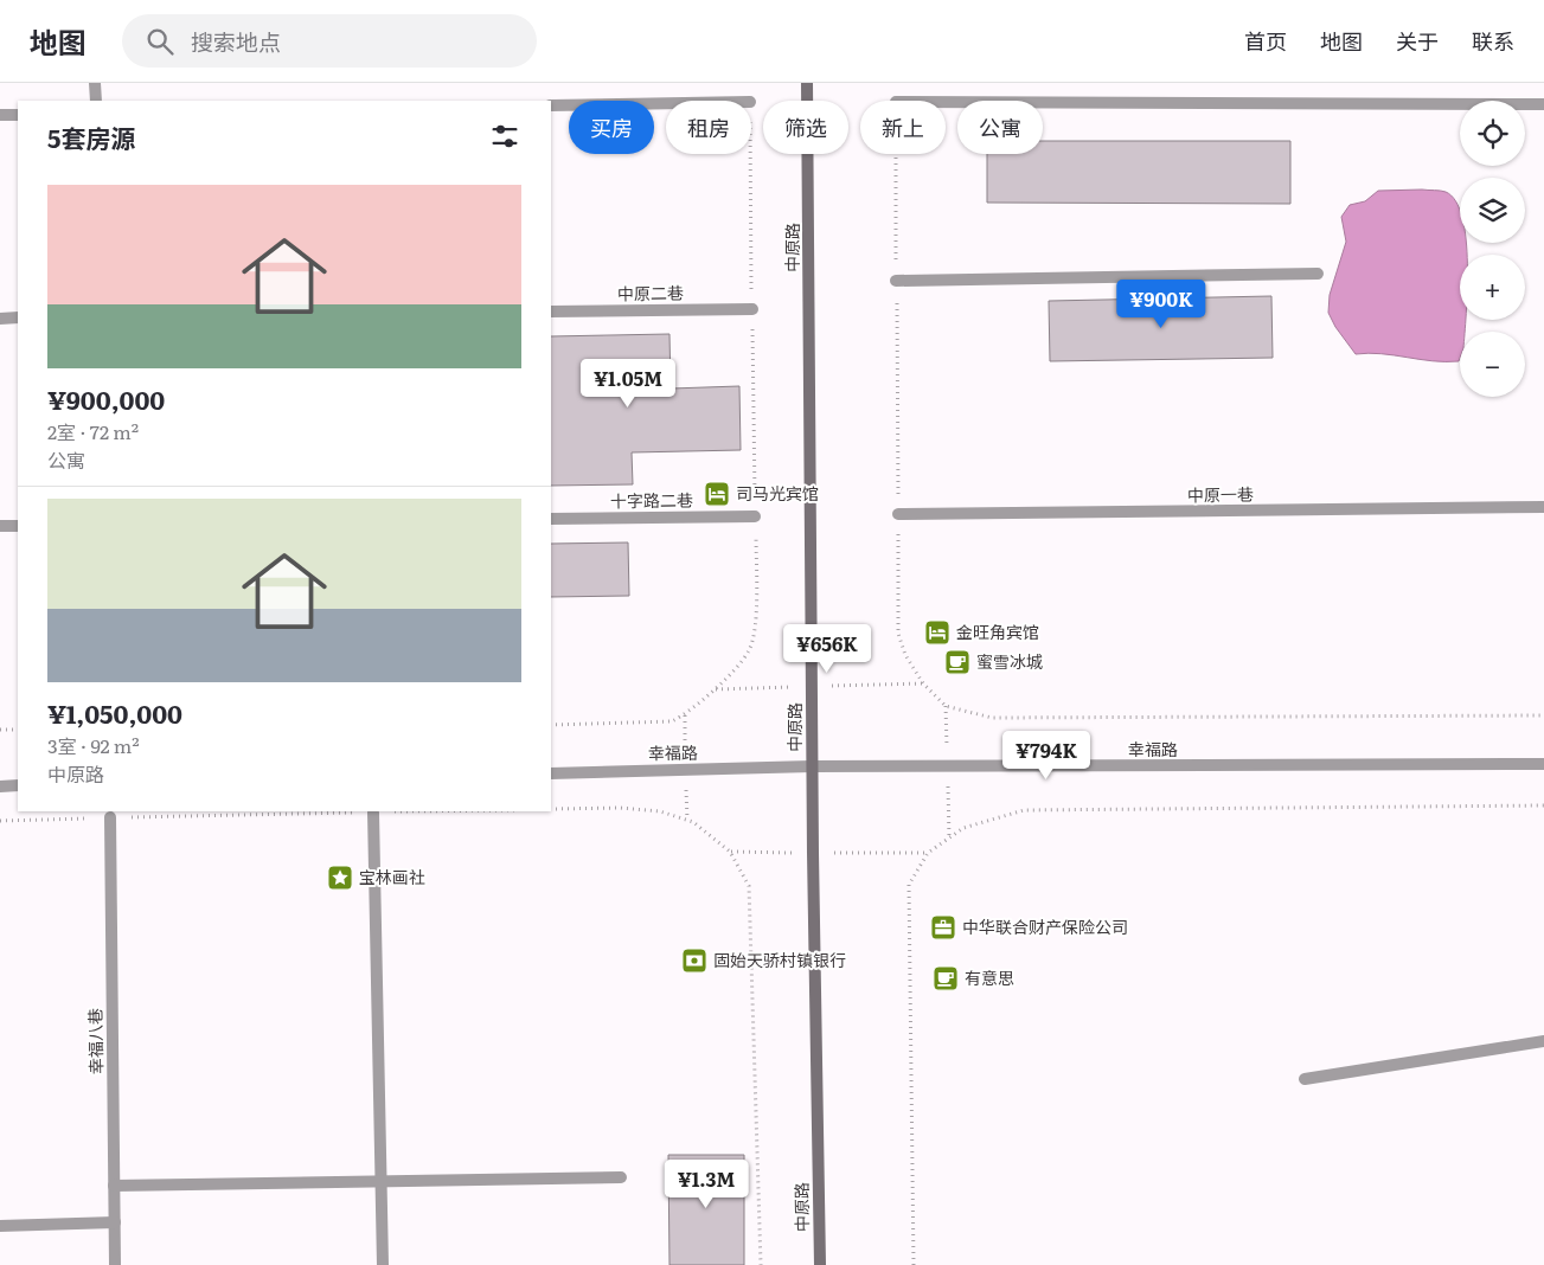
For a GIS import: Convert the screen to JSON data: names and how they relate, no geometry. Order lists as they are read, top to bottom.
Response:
{
  "streets": {
    "main road": ["中原路"],
    "street": [
      "中原二巷",
      "中原一巷",
      "十字路二巷",
      "幸福路",
      "幸福八巷"
    ]
  },
  "crossings": [
    ["中原路", "幸福路"]
  ],
  "places": {
    "hotel": ["司马光宾馆", "金旺角宾馆"],
    "cafe": ["蜜雪冰城", "有意思"],
    "place": ["宝林画社"],
    "office": ["中华联合财产保险公司"],
    "bank": ["固始天骄村镇银行"]
  },
  "page": {
    "header": "地图",
    "search": "搜索地点",
    "nav": [
      "首页",
      "地图",
      "关于",
      "联系"
    ],
    "map_buttons": ["+", "−"],
    "chip": [
      "买房",
      "租房",
      "筛选",
      "新上",
      "公寓"
    ],
    "heading": "5套房源",
    "list": [
      {
        "name": "¥900,000",
        "note": "2室 · 72 m² · 公寓"
      },
      {
        "name": "¥1,050,000",
        "note": "3室 · 92 m² · 中原路"
      }
    ],
    "price": [
      "¥900K",
      "¥1.05M",
      "¥656K",
      "¥794K",
      "¥1.3M"
    ]
  }
}
